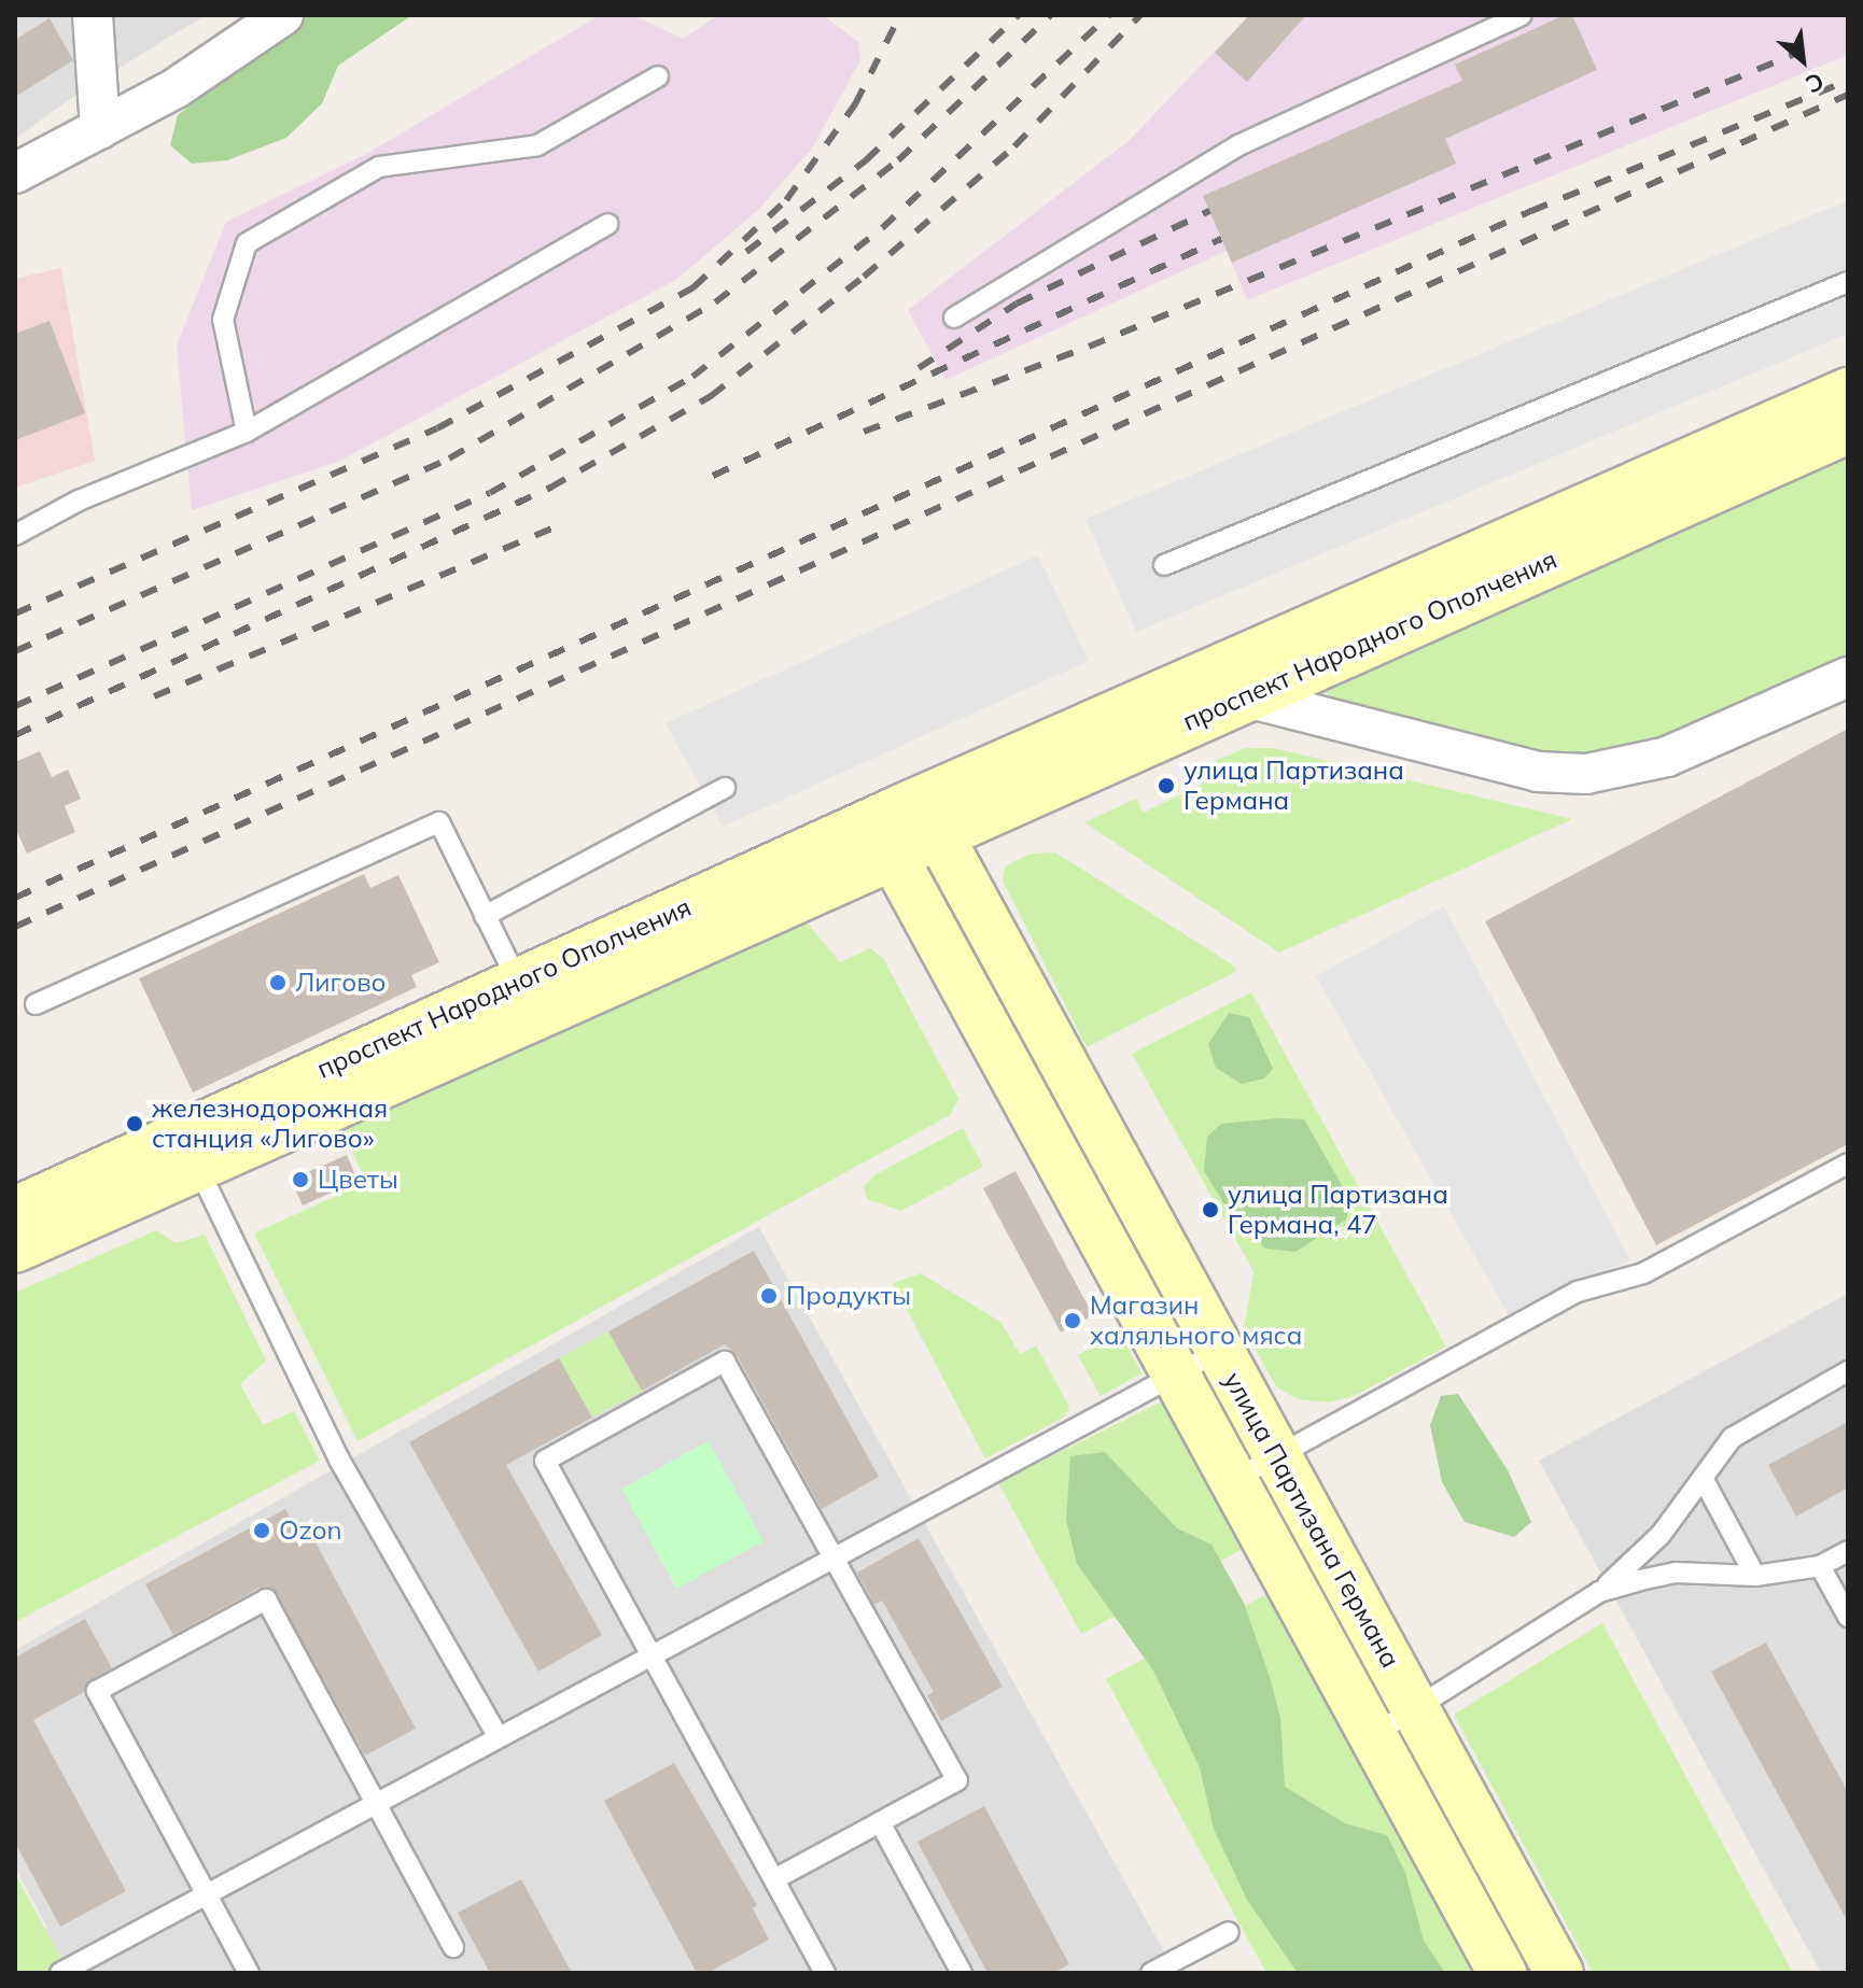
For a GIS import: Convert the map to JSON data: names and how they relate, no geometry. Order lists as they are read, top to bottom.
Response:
{
  "streets": {
    "main road": ["проспект Народного Ополчения", "улица Партизана Германа"]
  },
  "crossings": [
    ["проспект Народного Ополчения", "улица Партизана Германа"]
  ],
  "places": [
    "улица Партизана Германа",
    "Лигово",
    "железнодорожная станция «Лигово»",
    "Цветы",
    "улица Партизана Германа, 47",
    "Продукты",
    "Магазин халяльного мяса",
    "Ozon"
  ],
  "north": "bottom right"
}
